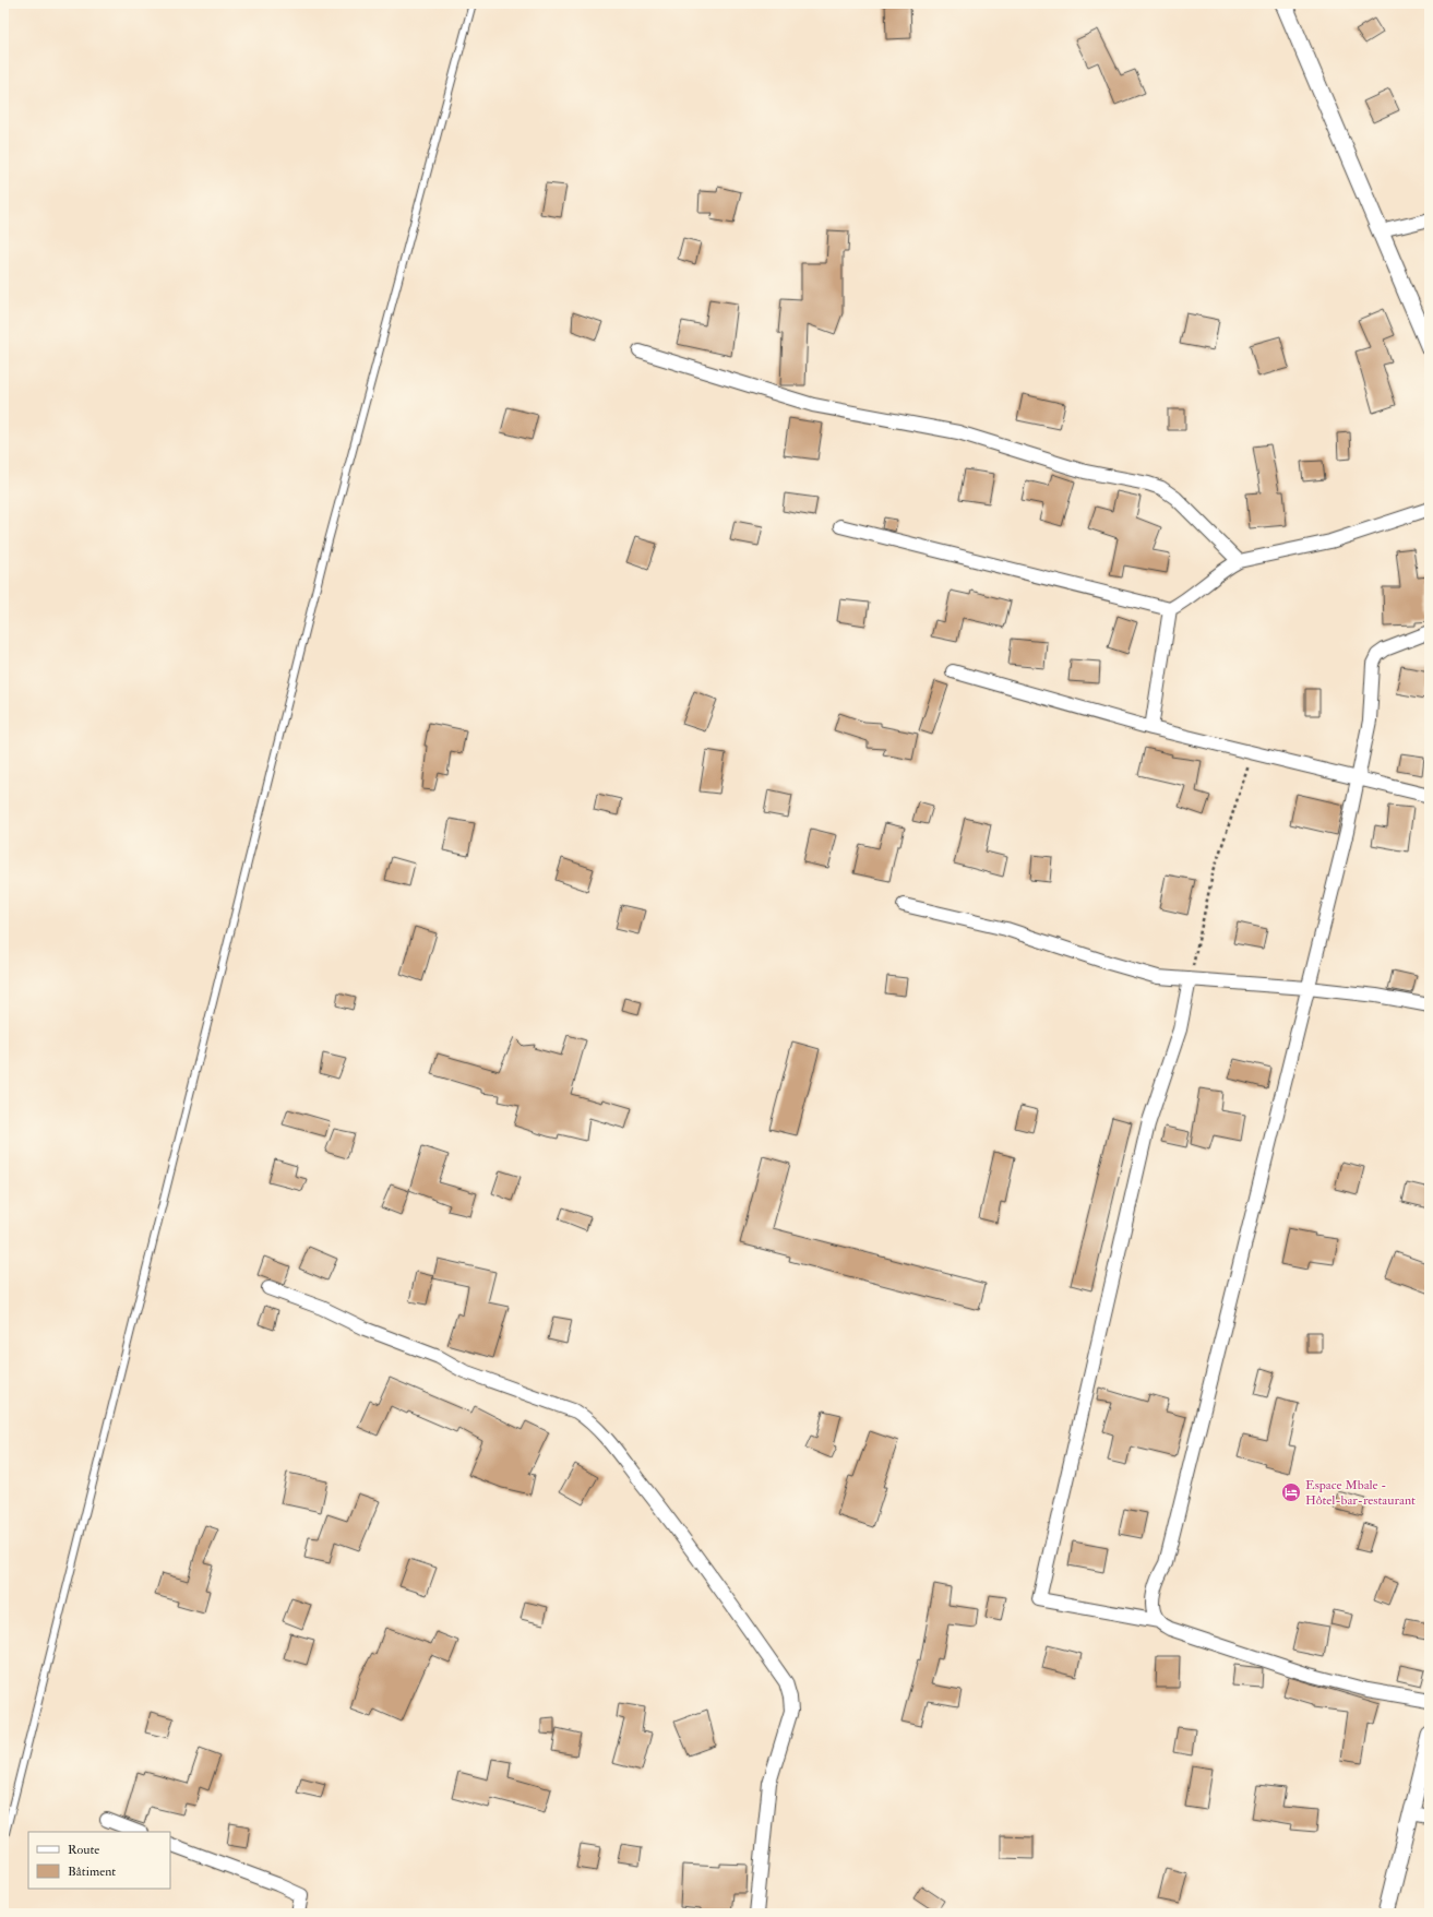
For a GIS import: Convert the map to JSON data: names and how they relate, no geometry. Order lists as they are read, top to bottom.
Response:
{
  "places": {
    "hotel": ["Espace Mbale - Hôtel-bar-restaurant"]
  },
  "legend": ["Route", "Bâtiment"]
}
